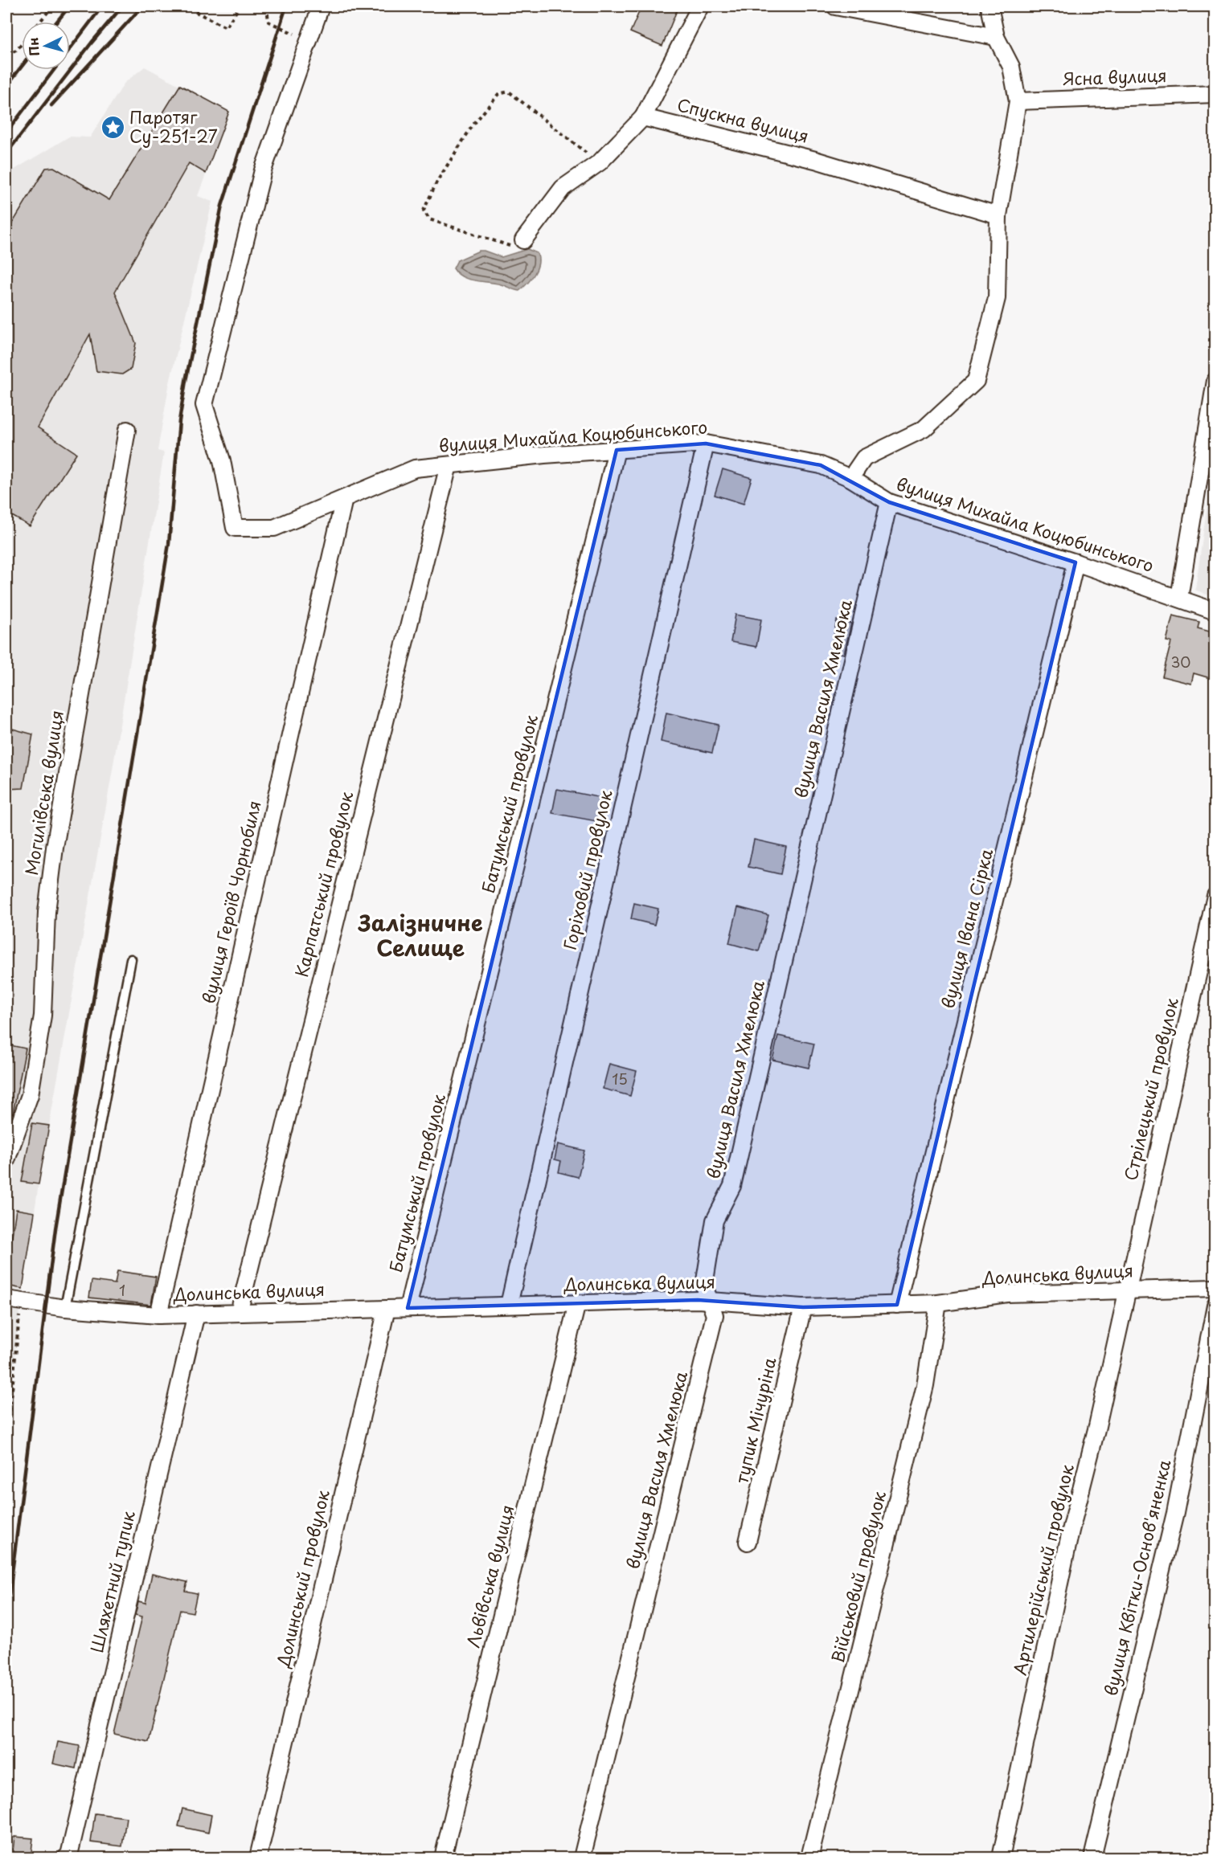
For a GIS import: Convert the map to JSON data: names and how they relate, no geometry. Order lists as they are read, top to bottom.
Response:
{
  "streets": {
    "street": [
      "Ясна вулиця",
      "Спускна вулиця",
      "вулиця Михайла Коцюбинського",
      "вулиця Василя Хмелюка",
      "Могилівська вулиця",
      "Батумський провулок",
      "Горіховий провулок",
      "Карпатський провулок",
      "вулиця Героїв Чорнобиля",
      "вулиця Івана Сірка",
      "Стрілецький провулок",
      "Долинська вулиця",
      "тупик Мічуріна",
      "Артилерійський провулок",
      "Львівська вулиця",
      "Військовий провулок",
      "вулиця Квітки-Основ'яненка",
      "Долинський провулок",
      "Шляхетний тупик"
    ]
  },
  "crossings": [
    ["вулиця Михайла Коцюбинського", "вулиця Василя Хмелюка"],
    ["вулиця Михайла Коцюбинського", "Батумський провулок"],
    ["вулиця Михайла Коцюбинського", "Горіховий провулок"],
    ["вулиця Михайла Коцюбинського", "Карпатський провулок"],
    ["вулиця Михайла Коцюбинського", "вулиця Героїв Чорнобиля"],
    ["вулиця Михайла Коцюбинського", "вулиця Івана Сірка"],
    ["вулиця Василя Хмелюка", "Долинська вулиця"],
    ["Батумський провулок", "Долинська вулиця"],
    ["Горіховий провулок", "Долинська вулиця"],
    ["Карпатський провулок", "Долинська вулиця"],
    ["вулиця Героїв Чорнобиля", "Долинська вулиця"],
    ["вулиця Івана Сірка", "Долинська вулиця"],
    ["Стрілецький провулок", "Долинська вулиця"],
    ["Стрілецький провулок", "Артилерійський провулок"],
    ["Долинська вулиця", "тупик Мічуріна"],
    ["Долинська вулиця", "Артилерійський провулок"],
    ["Долинська вулиця", "Львівська вулиця"],
    ["Долинська вулиця", "Військовий провулок"],
    ["Долинська вулиця", "Долинський провулок"],
    ["Долинська вулиця", "Шляхетний тупик"]
  ],
  "districts": ["Залізничне Селище"],
  "places": {
    "place": ["Паротяг Су-251-27"]
  },
  "house_numbers": ["30", "15", "1"],
  "north": "left"
}
